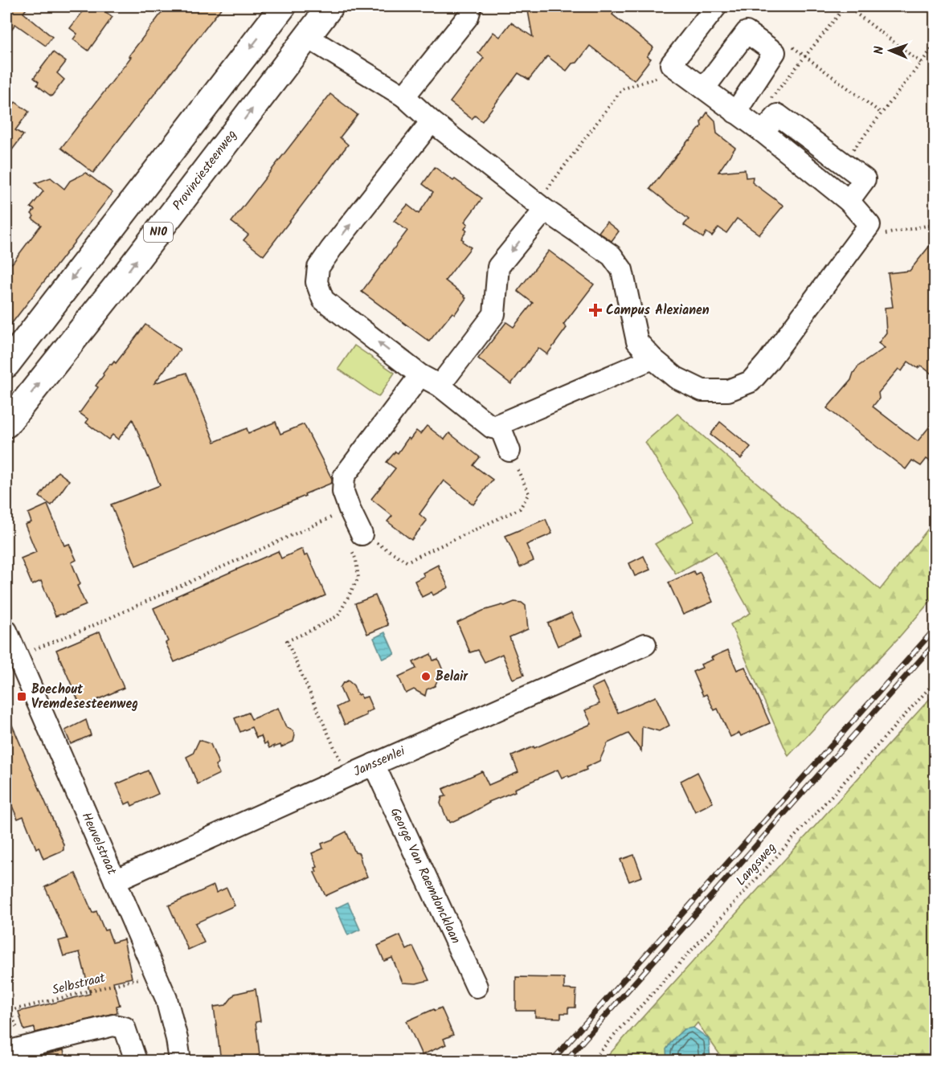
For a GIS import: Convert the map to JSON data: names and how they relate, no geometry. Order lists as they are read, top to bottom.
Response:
{
  "streets": {
    "main road": ["Provinciesteenweg", "N10"],
    "street": ["Janssenlei", "Heuvelstraat", "George Van Raemdoncklaan"],
    "path": ["Langsweg", "Selbstraat"]
  },
  "crossings": [
    ["Janssenlei", "Heuvelstraat"],
    ["Janssenlei", "George Van Raemdoncklaan"],
    ["Heuvelstraat", "Selbstraat"]
  ],
  "places": {
    "health": ["Campus Alexianen"],
    "other": ["Belair"],
    "transit": ["Boechout Vremdesesteenweg"]
  },
  "north": "left"
}
